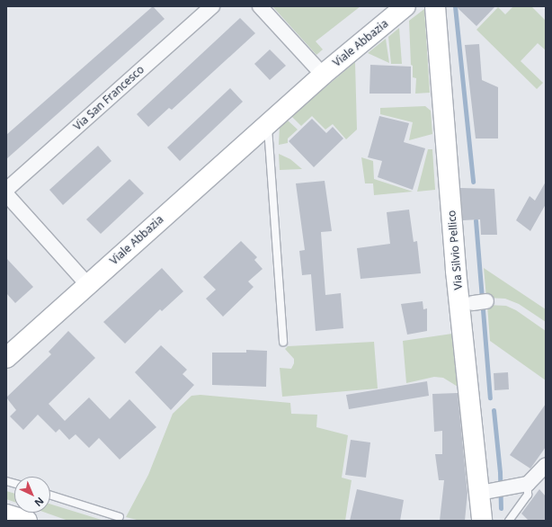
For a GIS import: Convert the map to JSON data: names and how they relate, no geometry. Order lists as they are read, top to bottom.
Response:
{
  "streets": {
    "street": ["Viale Abbazia", "Via San Francesco", "Via Silvio Pellico"]
  },
  "north": "bottom right"
}
